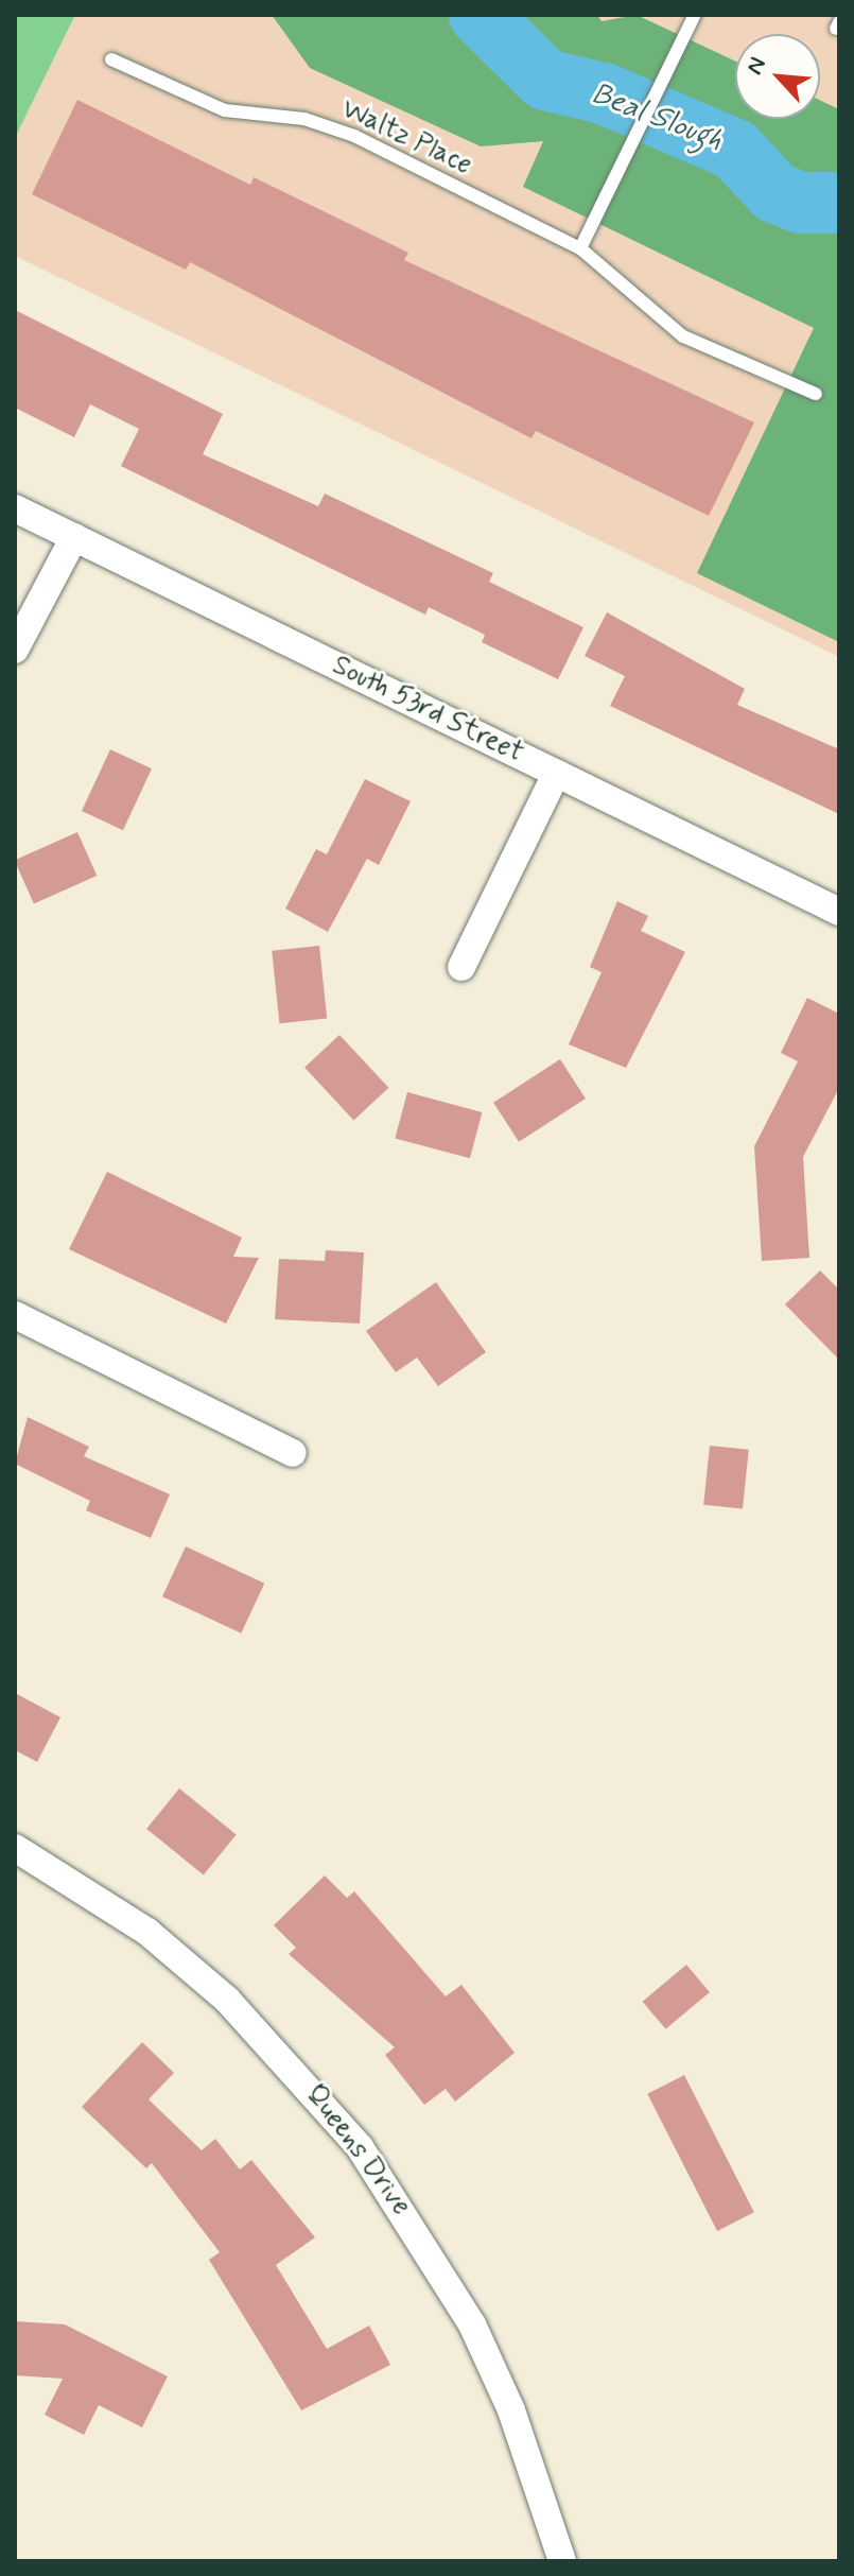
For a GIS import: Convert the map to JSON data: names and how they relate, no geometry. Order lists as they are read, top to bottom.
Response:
{
  "streets": {
    "street": ["South 53rd Street", "Queens Drive"],
    "lane": ["Waltz Place"]
  },
  "water": ["Beal Slough"],
  "north": "top left"
}
